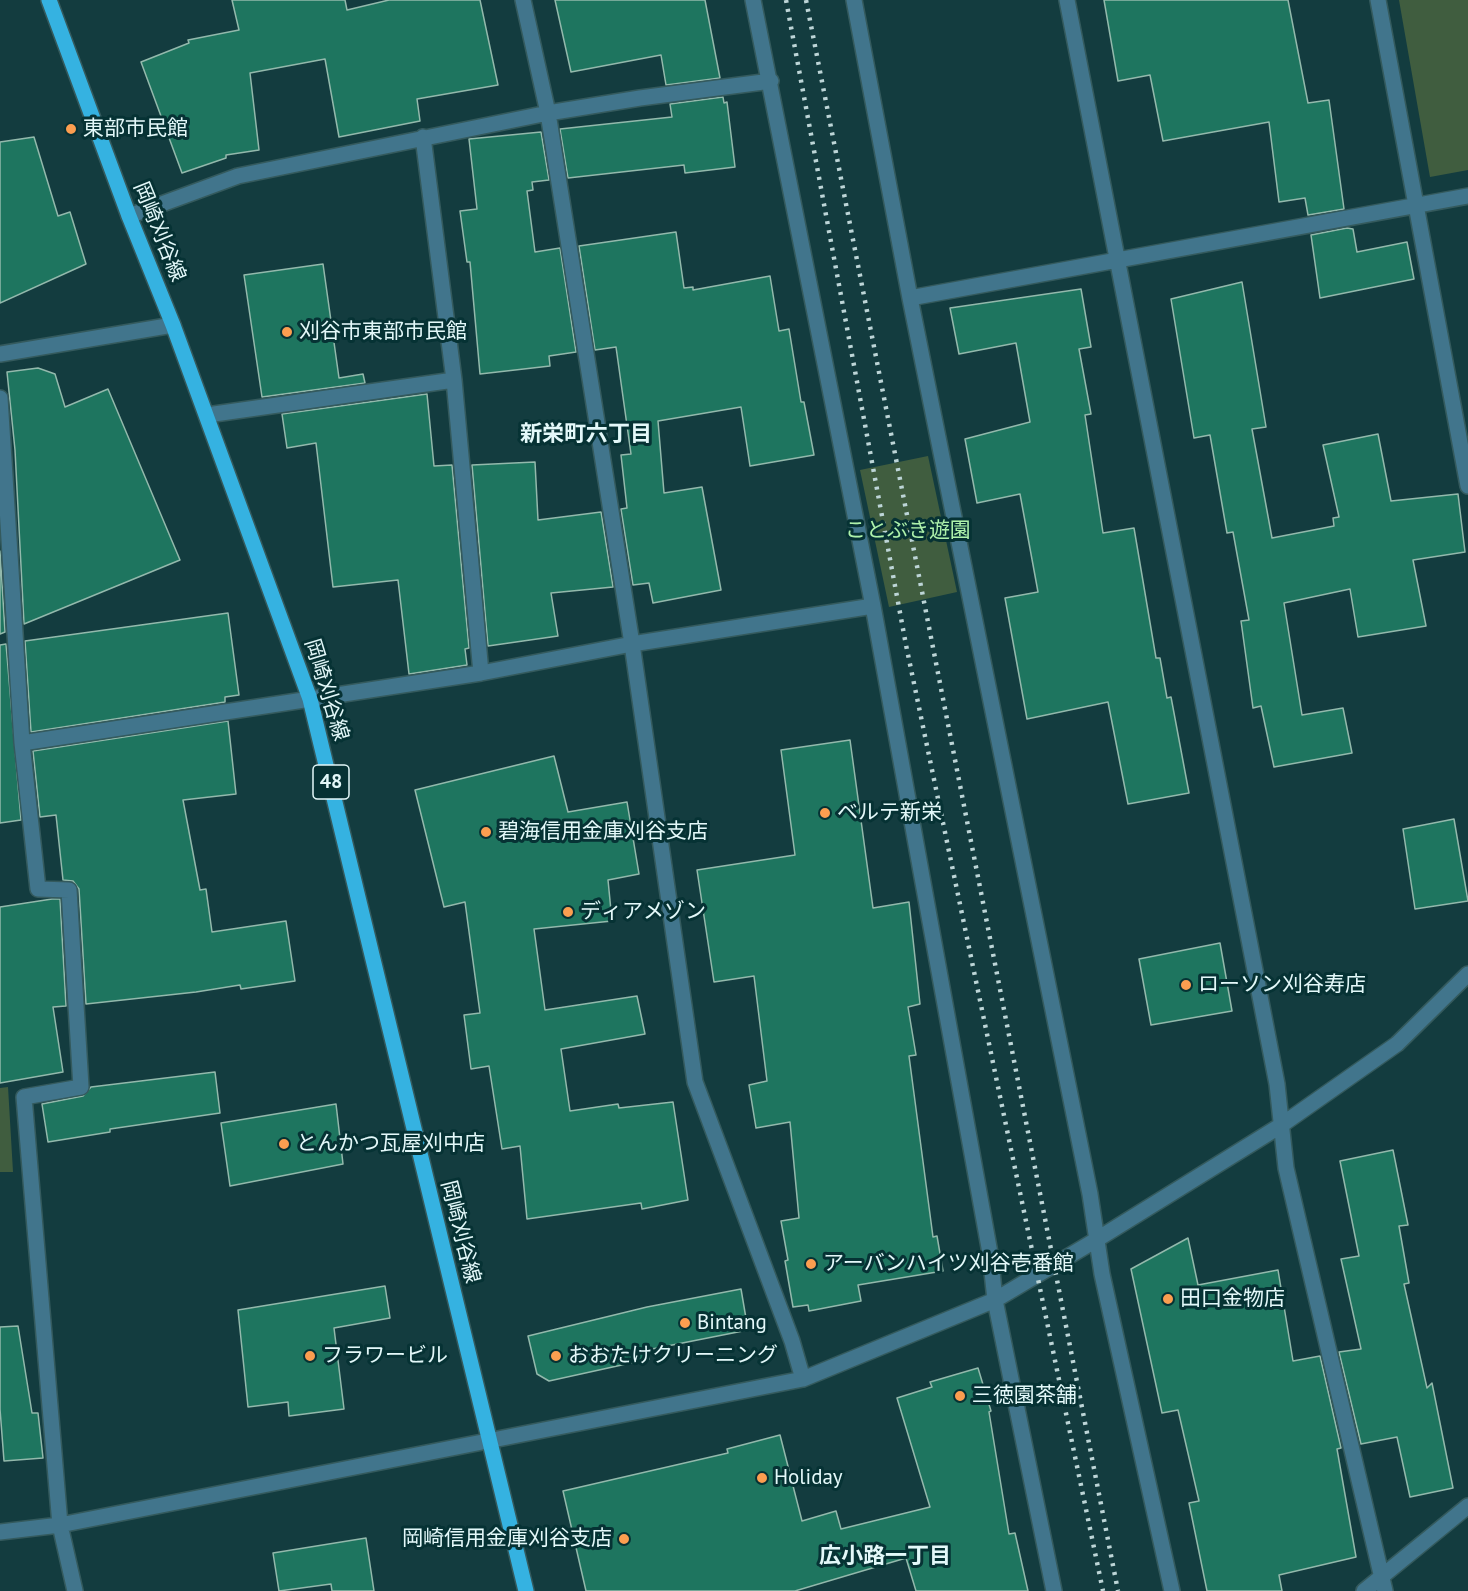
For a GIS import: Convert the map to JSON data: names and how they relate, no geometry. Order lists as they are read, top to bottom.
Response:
{
  "streets": {
    "main road": ["岡崎刈谷線", "48"]
  },
  "districts": ["新栄町六丁目", "広小路一丁目"],
  "parks": ["ことぶき遊園"],
  "places": [
    "東部市民館",
    "刈谷市東部市民館",
    "ベルテ新栄",
    "碧海信用金庫刈谷支店",
    "ディアメゾン",
    "ローソン刈谷寿店",
    "とんかつ瓦屋刈中店",
    "アーバンハイツ刈谷壱番館",
    "田口金物店",
    "Bintang",
    "フラワービル",
    "おおたけクリーニング",
    "三徳園茶舗",
    "Holiday",
    "岡崎信用金庫刈谷支店"
  ]
}
